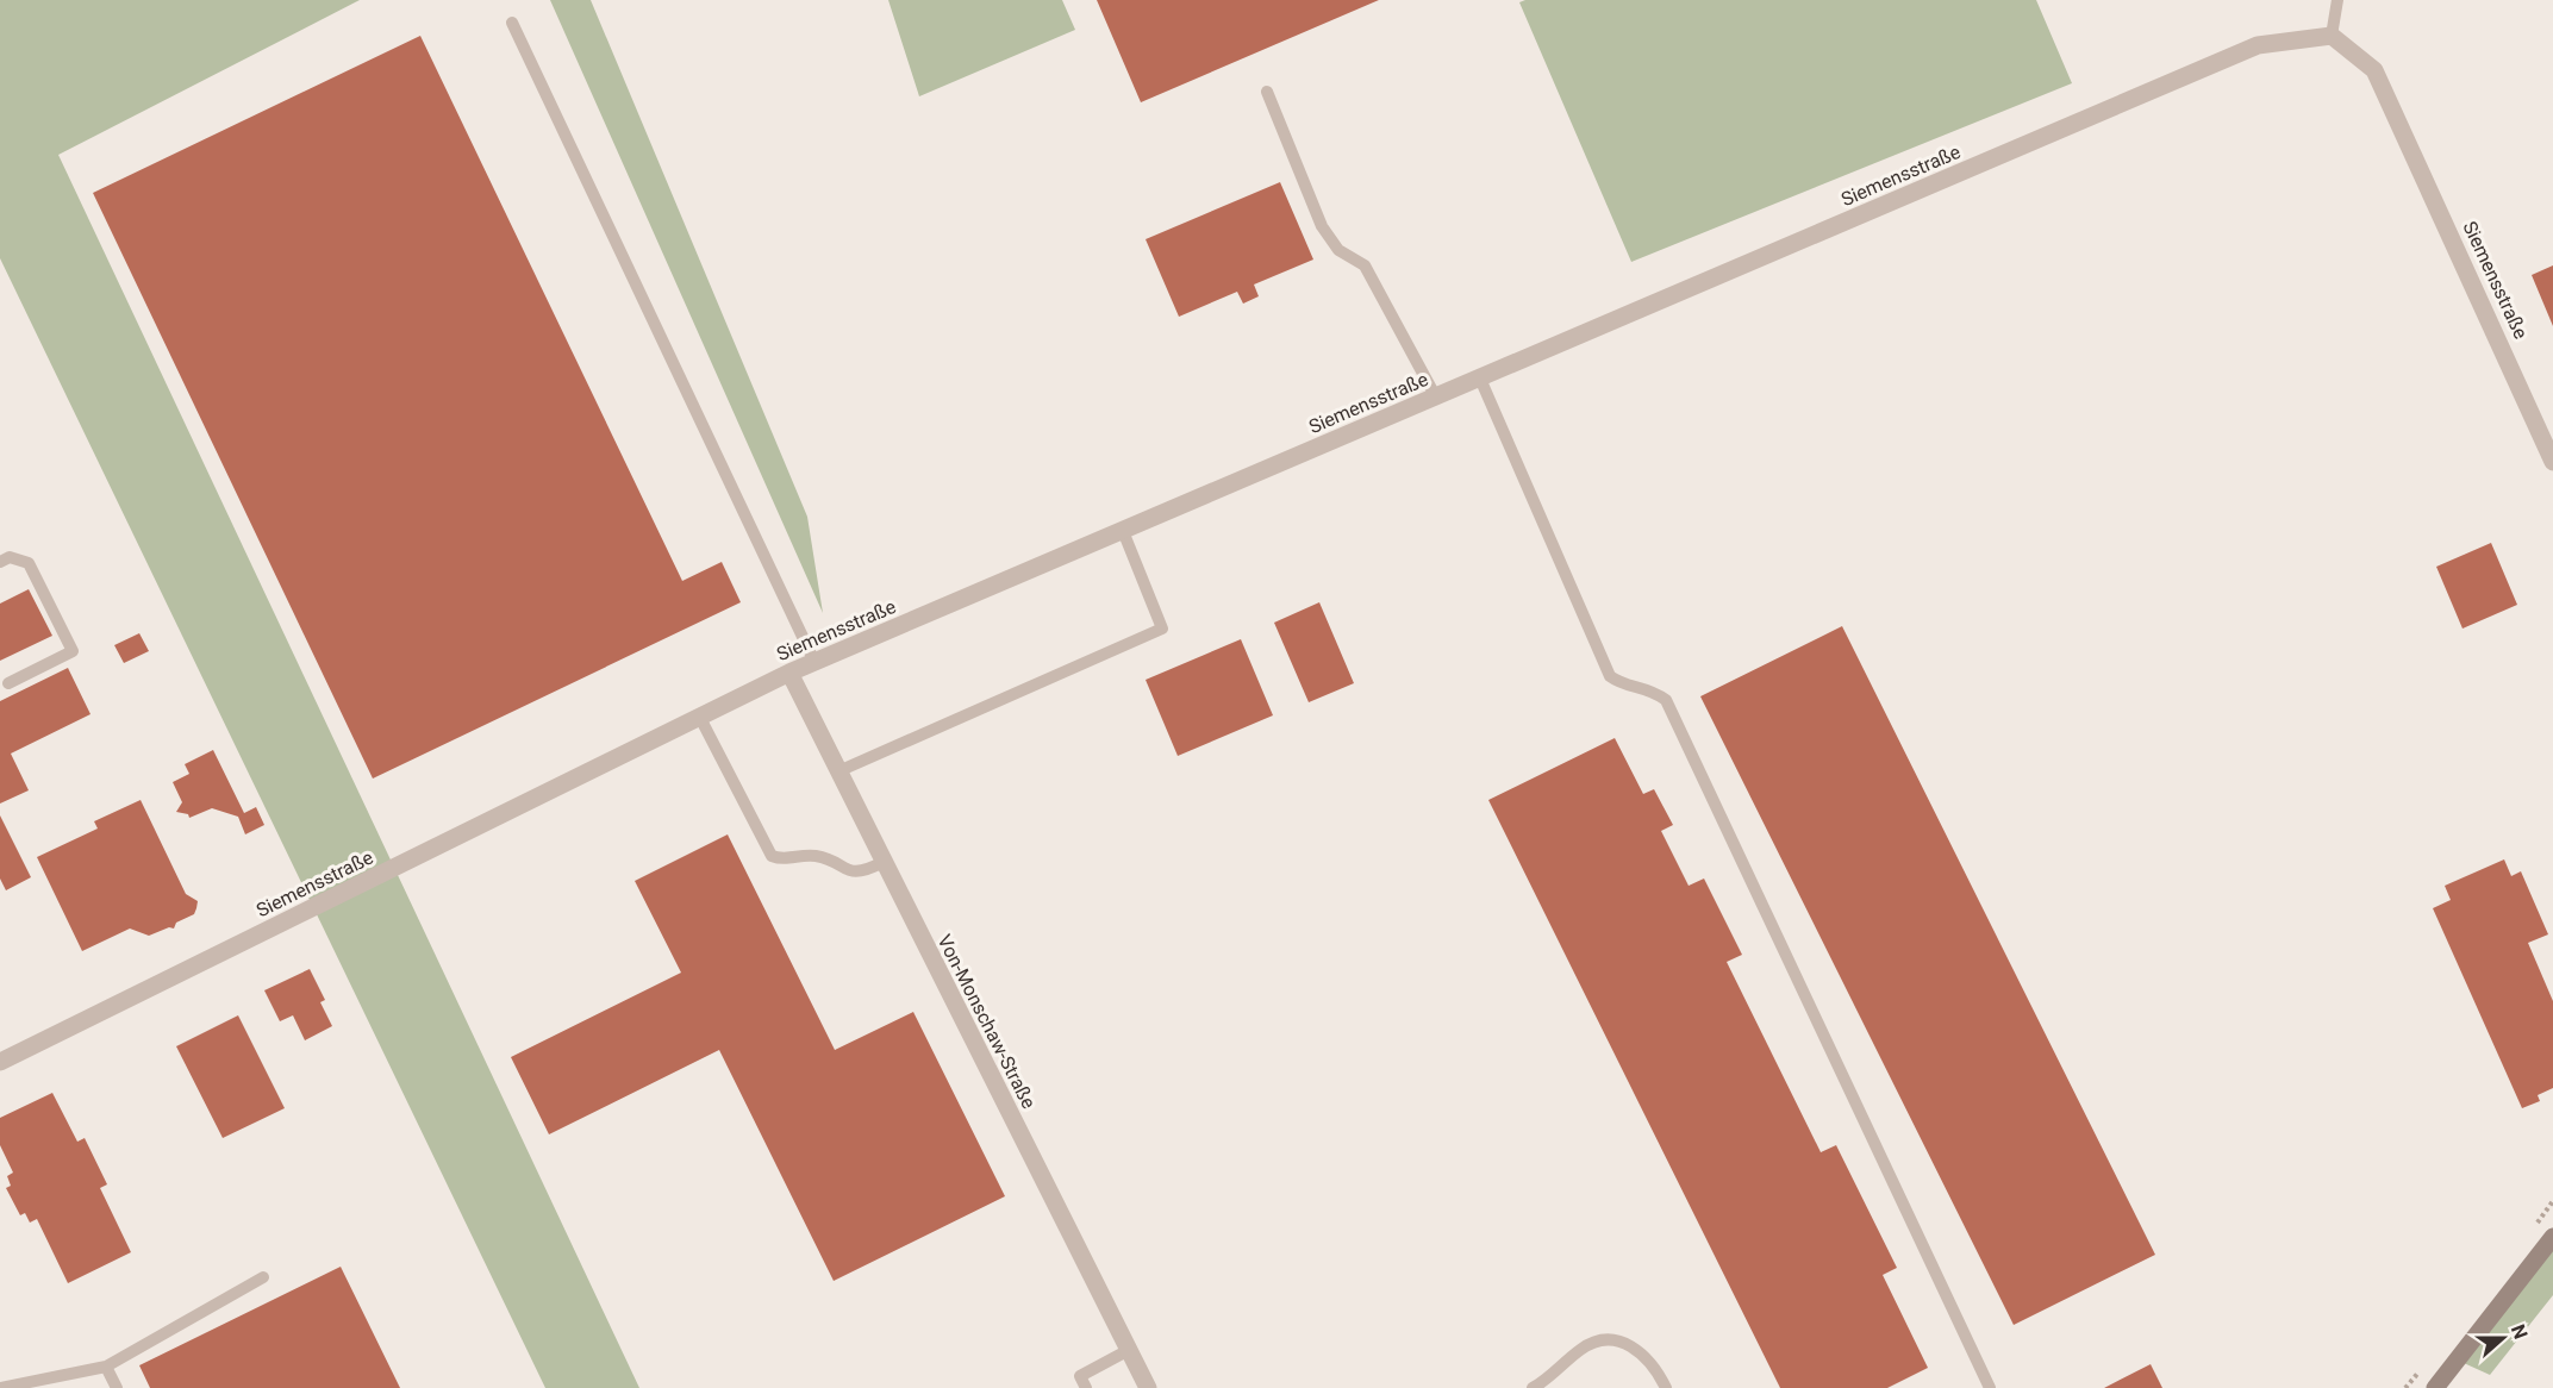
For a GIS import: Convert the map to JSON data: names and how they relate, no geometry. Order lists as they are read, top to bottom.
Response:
{
  "streets": {
    "street": ["Siemensstraße", "Von-Monschaw-Straße"]
  },
  "crossings": [
    ["Siemensstraße", "Von-Monschaw-Straße"]
  ],
  "north": "right"
}
